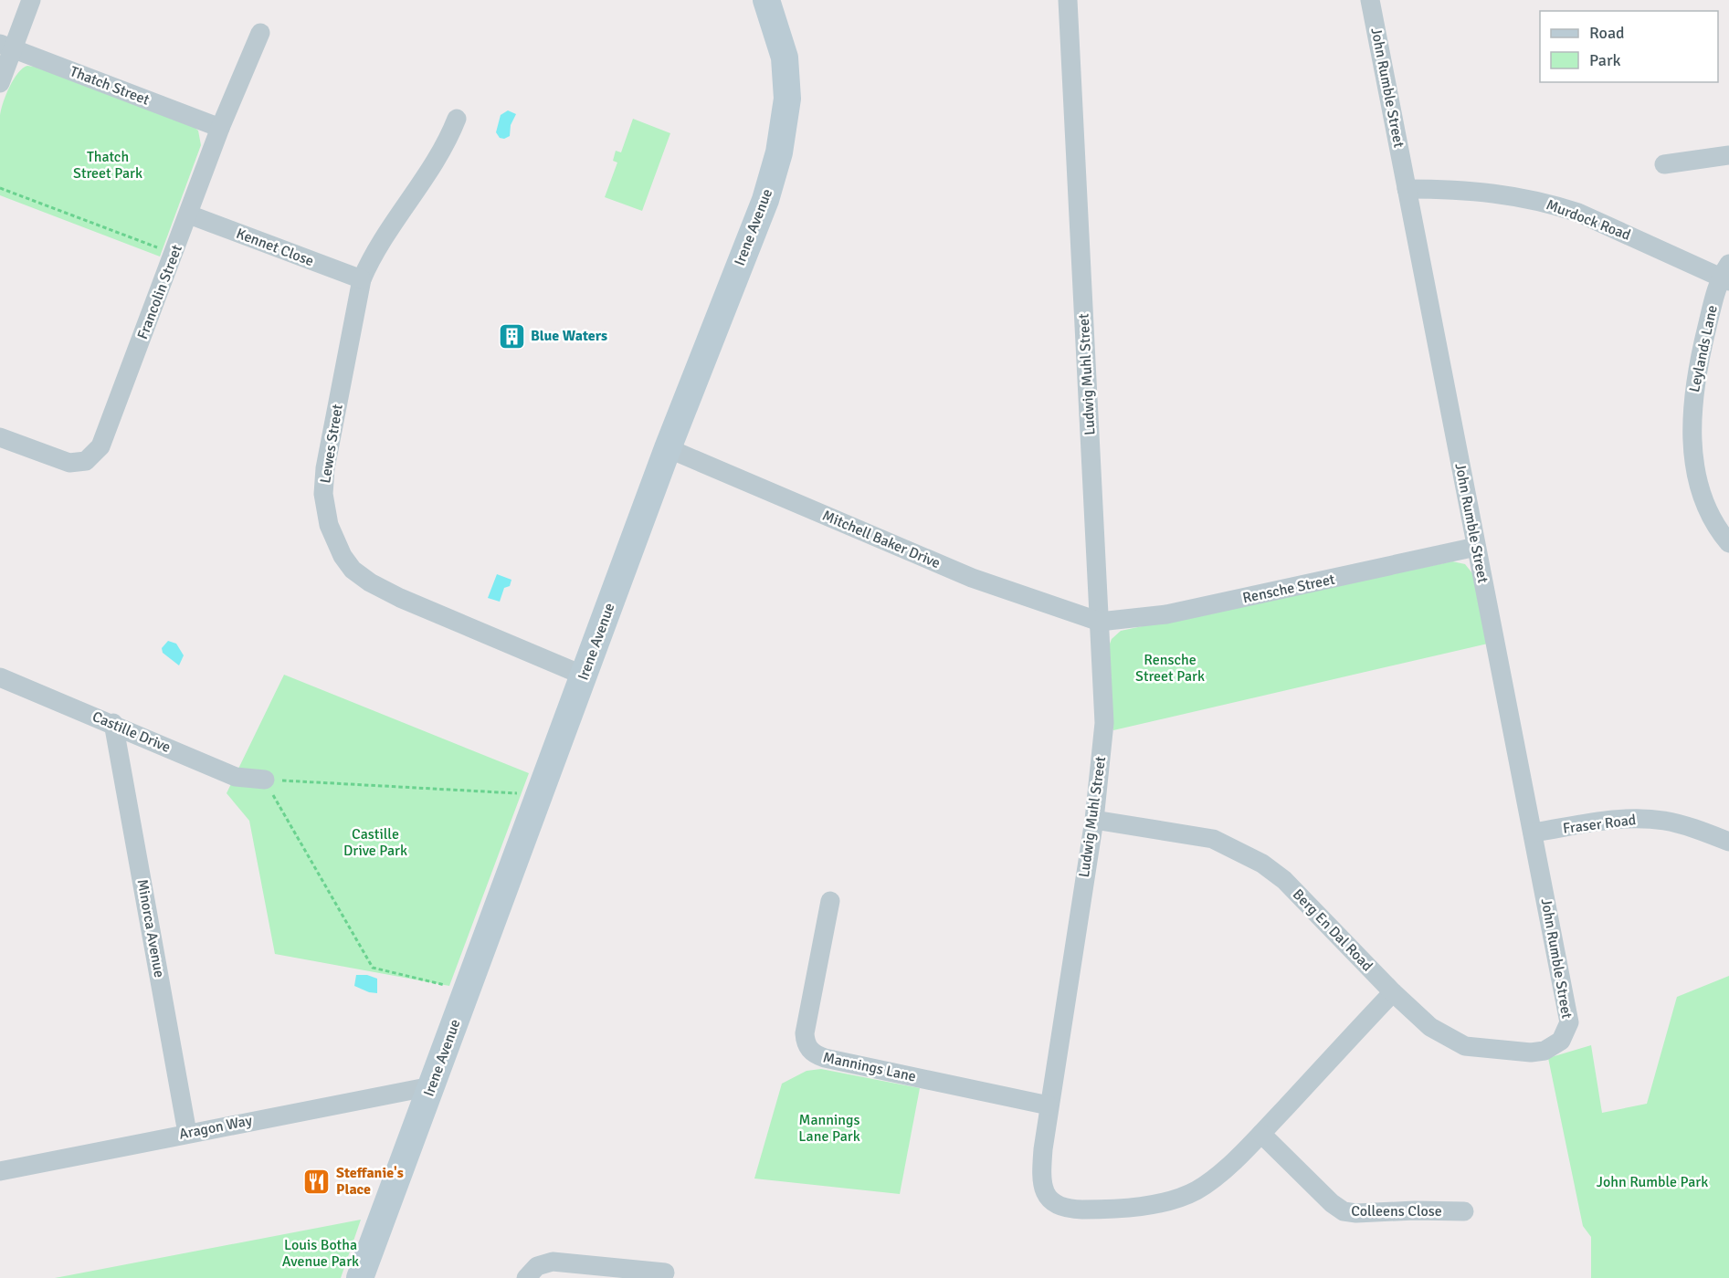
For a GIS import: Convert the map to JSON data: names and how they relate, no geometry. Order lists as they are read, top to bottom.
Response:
{
  "streets": {
    "street": [
      "Thatch Street",
      "John Rumble Street",
      "Murdock Road",
      "Irene Avenue",
      "Kennet Close",
      "Francolin Street",
      "Leylands Lane",
      "Ludwig Muhl Street",
      "Lewes Street",
      "Mitchell Baker Drive",
      "Rensche Street",
      "Castille Drive",
      "Fraser Road",
      "Minorca Avenue",
      "Berg En Dal Road",
      "Mannings Lane",
      "Aragon Way",
      "Colleens Close"
    ]
  },
  "crossings": [
    ["Thatch Street", "Francolin Street"],
    ["John Rumble Street", "Murdock Road"],
    ["John Rumble Street", "Rensche Street"],
    ["John Rumble Street", "Fraser Road"],
    ["John Rumble Street", "Berg En Dal Road"],
    ["Murdock Road", "Leylands Lane"],
    ["Irene Avenue", "Lewes Street"],
    ["Irene Avenue", "Mitchell Baker Drive"],
    ["Irene Avenue", "Aragon Way"],
    ["Kennet Close", "Francolin Street"],
    ["Kennet Close", "Lewes Street"],
    ["Ludwig Muhl Street", "Mitchell Baker Drive"],
    ["Ludwig Muhl Street", "Rensche Street"],
    ["Ludwig Muhl Street", "Berg En Dal Road"],
    ["Ludwig Muhl Street", "Mannings Lane"],
    ["Ludwig Muhl Street", "Colleens Close"],
    ["Mitchell Baker Drive", "Rensche Street"],
    ["Castille Drive", "Minorca Avenue"],
    ["Minorca Avenue", "Aragon Way"]
  ],
  "parks": [
    "Thatch Street Park",
    "Rensche Street Park",
    "Castille Drive Park",
    "Mannings Lane Park",
    "John Rumble Park",
    "Louis Botha Avenue Park"
  ],
  "places": {
    "building": ["Blue Waters"],
    "restaurant": ["Steffanie's Place"]
  },
  "legend": ["Road", "Park"]
}
